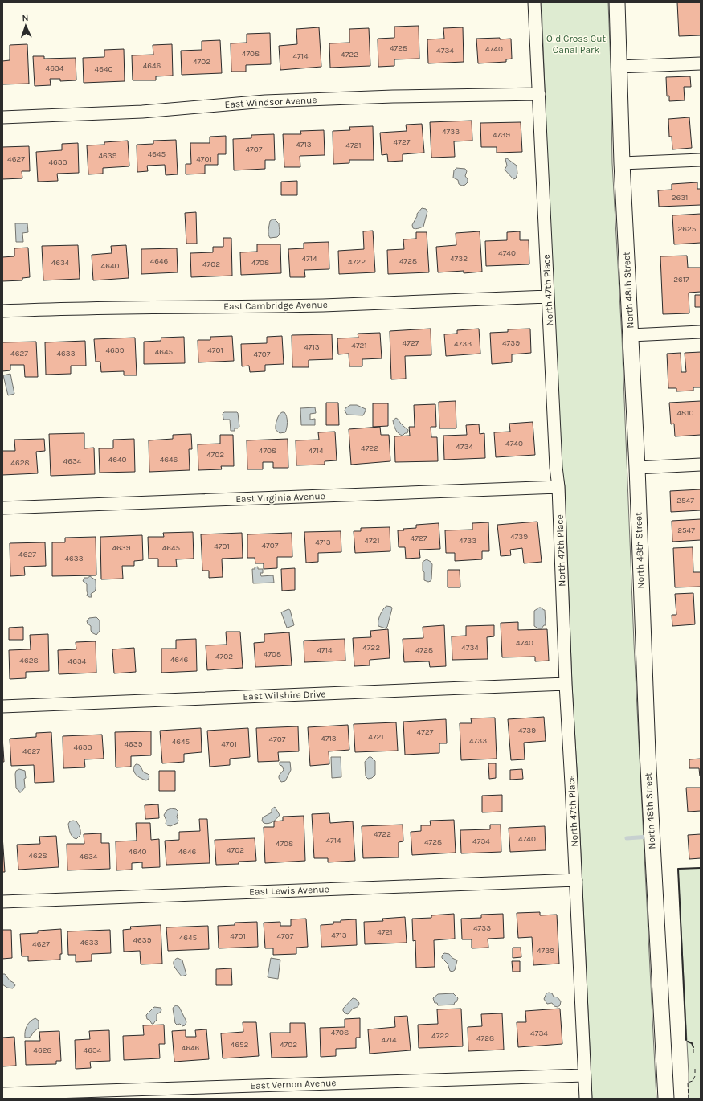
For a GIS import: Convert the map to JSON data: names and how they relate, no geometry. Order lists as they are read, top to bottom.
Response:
{
  "streets": {
    "street": [
      "East Windsor Avenue",
      "North 47th Place",
      "North 48th Street",
      "East Cambridge Avenue",
      "East Virginia Avenue",
      "East Wilshire Drive",
      "East Lewis Avenue",
      "East Vernon Avenue"
    ]
  },
  "crossings": [
    ["East Windsor Avenue", "North 47th Place"],
    ["North 47th Place", "East Cambridge Avenue"],
    ["North 47th Place", "East Virginia Avenue"],
    ["North 47th Place", "East Wilshire Drive"],
    ["North 47th Place", "East Lewis Avenue"],
    ["North 47th Place", "East Vernon Avenue"]
  ],
  "parks": ["Old Cross Cut Canal Park"],
  "house_numbers": [
    "4728",
    "4740",
    "4734",
    "4708",
    "4722",
    "4714",
    "4702",
    "4646",
    "4634",
    "4640",
    "4733",
    "4739",
    "4727",
    "4713",
    "4721",
    "4707",
    "4645",
    "4639",
    "4627",
    "4701",
    "4633",
    "2631",
    "2625",
    "4740",
    "4714",
    "4732",
    "4646",
    "4728",
    "4722",
    "4634",
    "4708",
    "4702",
    "4640",
    "2617",
    "4727",
    "4739",
    "4733",
    "4721",
    "4713",
    "4639",
    "4701",
    "4645",
    "4627",
    "4633",
    "4707",
    "4810",
    "4740",
    "4734",
    "4722",
    "4708",
    "4714",
    "4702",
    "4640",
    "4646",
    "4634",
    "4628",
    "2547",
    "2547",
    "4739",
    "4727",
    "4721",
    "4733",
    "4713",
    "4707",
    "4701",
    "4639",
    "4645",
    "4627",
    "4633",
    "4740",
    "4722",
    "4734",
    "4714",
    "4728",
    "4708",
    "4702",
    "4646",
    "4628",
    "4634",
    "4739",
    "4727",
    "4721",
    "4713",
    "4707",
    "4733",
    "4645",
    "4639",
    "4701",
    "4633",
    "4627",
    "4722",
    "4740",
    "4714",
    "4734",
    "4728",
    "4708",
    "4702",
    "4640",
    "4646",
    "4628",
    "4634",
    "4733",
    "4721",
    "4713",
    "4701",
    "4707",
    "4645",
    "4639",
    "4633",
    "4627",
    "4739",
    "4708",
    "4734",
    "4722",
    "4728",
    "4714",
    "4652",
    "4702",
    "4646",
    "4628",
    "4634"
  ],
  "north": "top"
}
